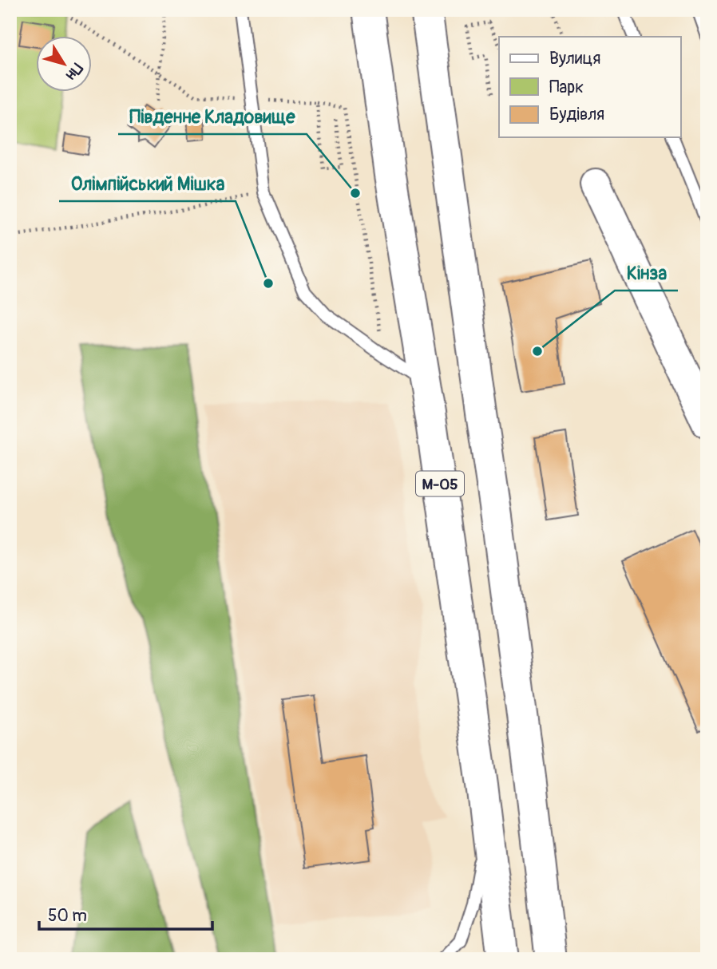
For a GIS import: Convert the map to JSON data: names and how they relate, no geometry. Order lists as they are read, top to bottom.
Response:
{
  "streets": {
    "main road": ["М-05"]
  },
  "places": ["Південне Кладовище", "Олімпійський Мішка", "Кінза"],
  "legend": ["Вулиця", "Парк", "Будівля"],
  "scale_bar": "50 m",
  "north": "bottom right"
}
